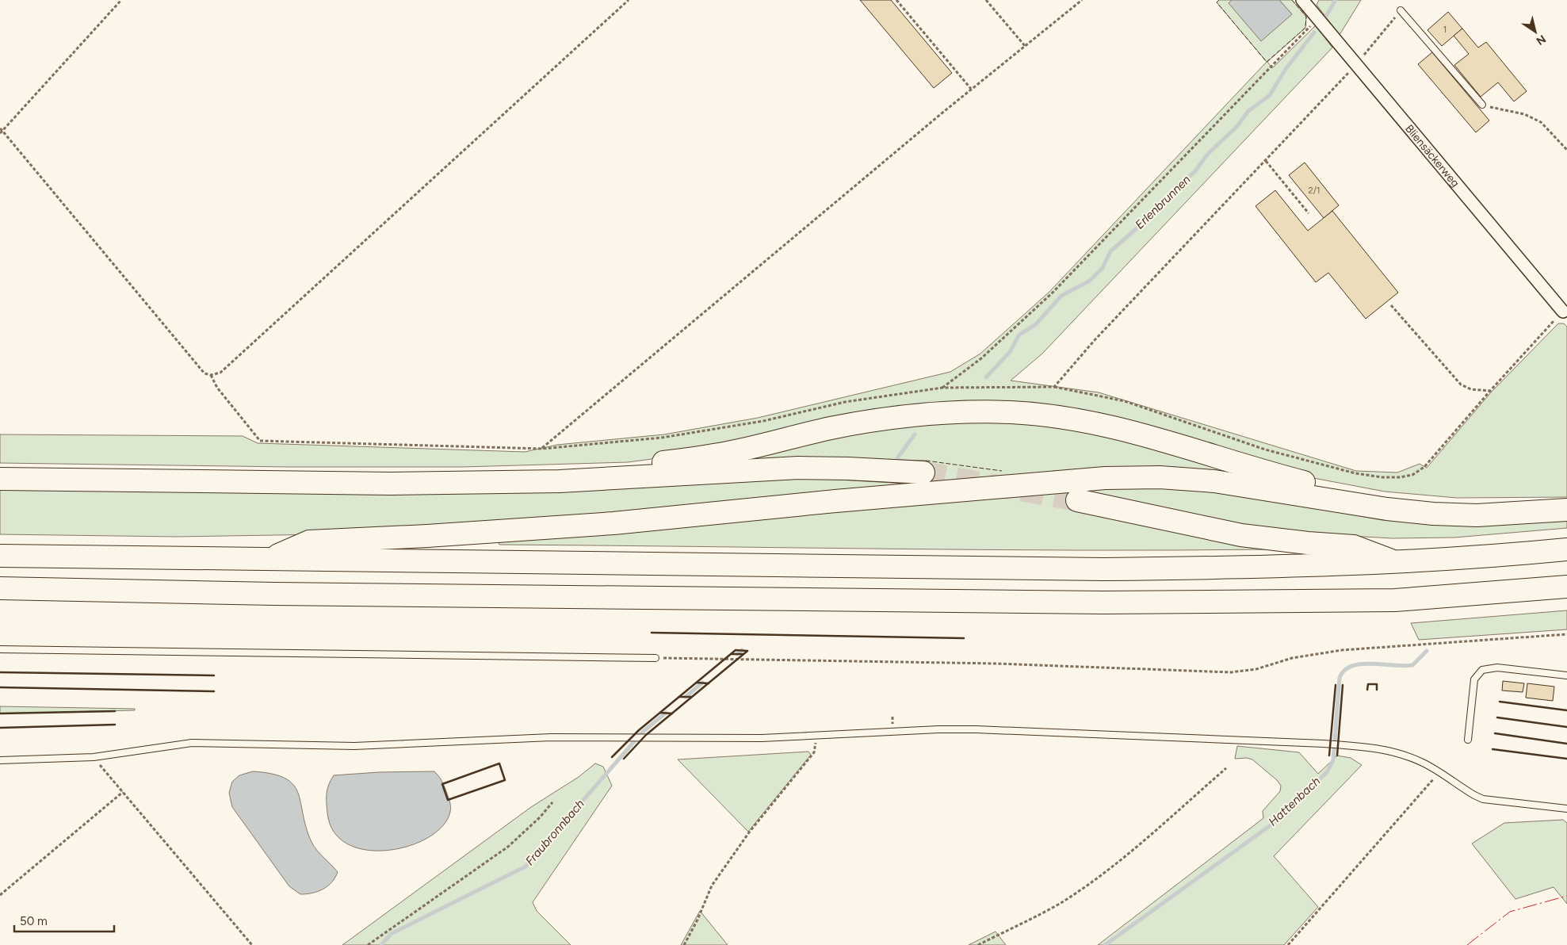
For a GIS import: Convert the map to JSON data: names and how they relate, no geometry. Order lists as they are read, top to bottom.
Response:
{
  "streets": {
    "street": ["Bliensäckerweg"]
  },
  "water": ["Erlenbrunnen", "Hattenbach", "Fraubronnbach"],
  "house_numbers": ["1", "2/1"],
  "scale_bar": "50 m",
  "north": "bottom right"
}
